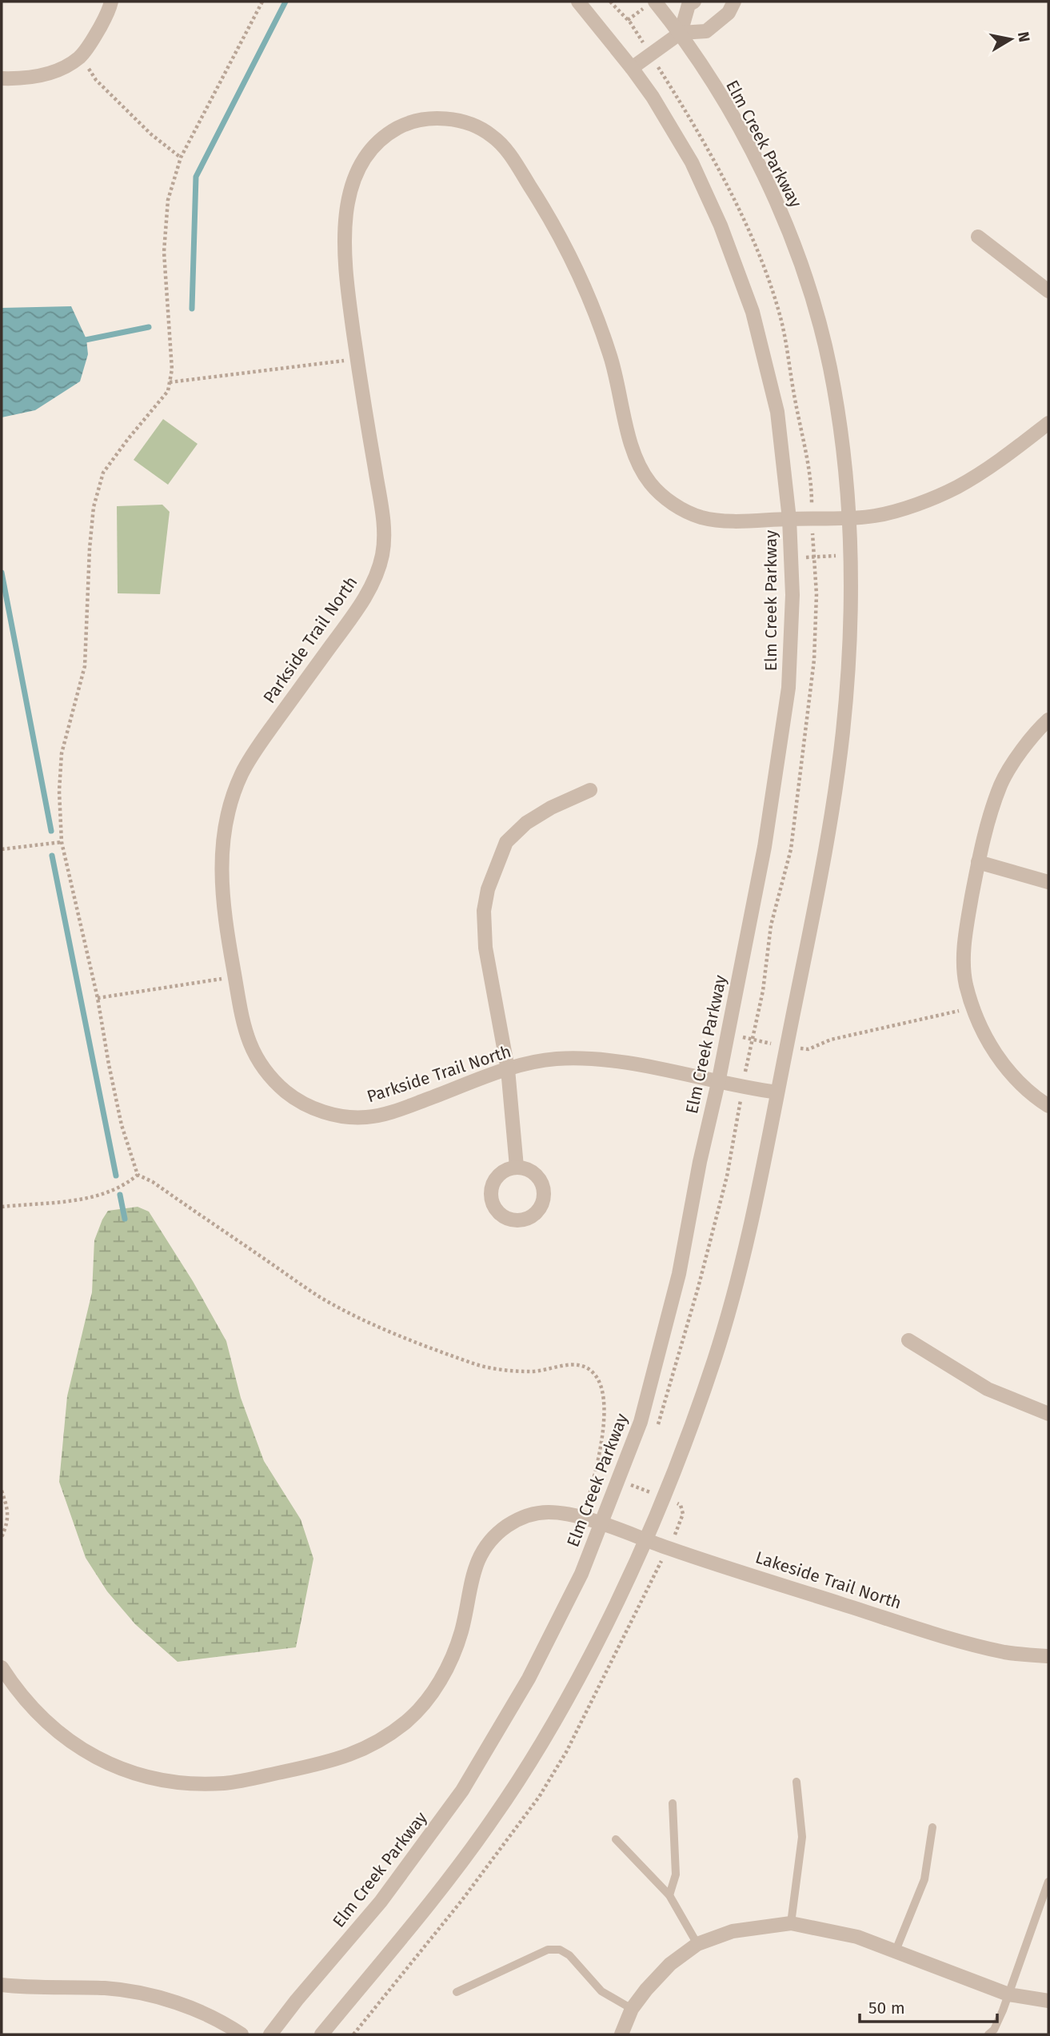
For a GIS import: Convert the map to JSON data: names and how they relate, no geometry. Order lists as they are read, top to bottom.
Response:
{
  "streets": {
    "street": ["Elm Creek Parkway", "Parkside Trail North", "Lakeside Trail North"]
  },
  "crossings": [
    ["Elm Creek Parkway", "Parkside Trail North"],
    ["Elm Creek Parkway", "Lakeside Trail North"]
  ],
  "scale_bar": "50 m",
  "north": "right"
}
